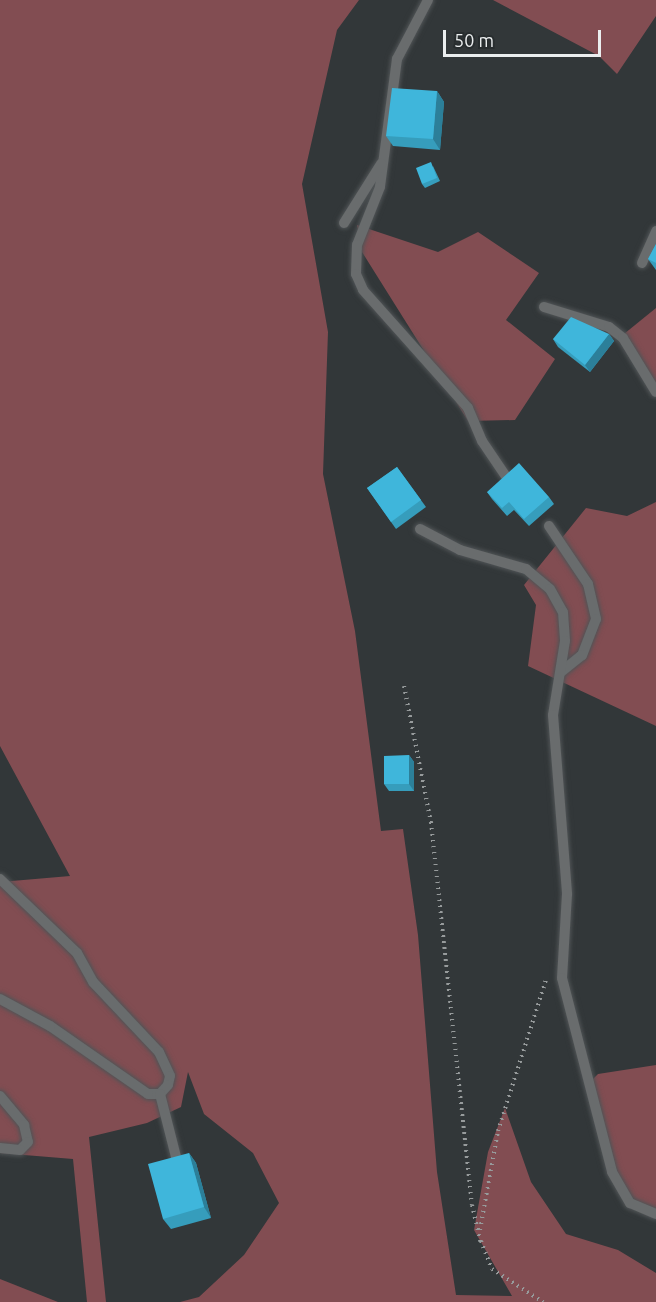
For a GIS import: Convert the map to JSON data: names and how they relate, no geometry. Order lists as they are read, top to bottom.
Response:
{
  "scale_bar": "50 m"
}
